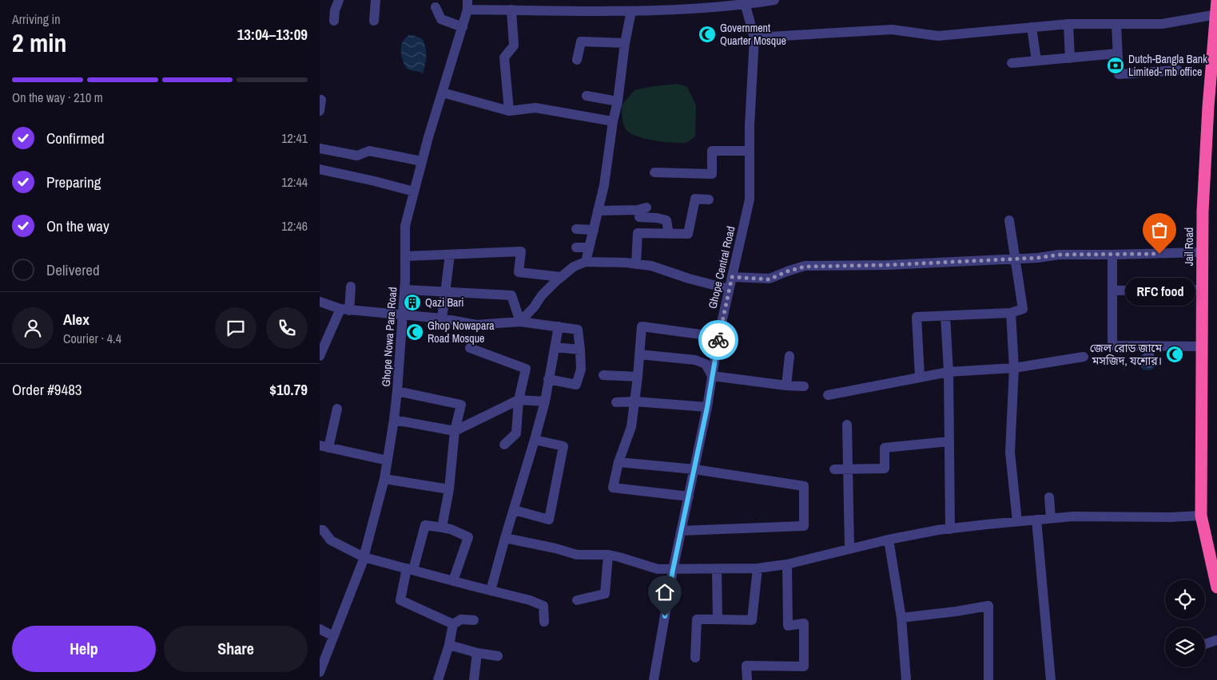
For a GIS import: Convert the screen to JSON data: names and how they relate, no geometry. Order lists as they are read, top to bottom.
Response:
{
  "streets": {
    "highway": ["Jail Road"],
    "street": ["Ghope Central Road", "Ghope Nowa Para Road"]
  },
  "places": {
    "mosque": ["Government Quarter Mosque", "Ghop Nowapara Road Mosque", "জেল রোড জামে মসজিদ, যশোর।"],
    "bank": ["Dutch-Bangla Bank Limited- mb office"],
    "other": ["RFC food"],
    "building": ["Qazi Bari"]
  },
  "page": {
    "heading": ["2 min", "Arriving in", "13:04–13:09"],
    "panel": [
      "Alex",
      "Courier · 4.4",
      "Order #9483",
      "$10.79"
    ],
    "bar": "On the way · 210 m",
    "list": [
      ["Confirmed", "12:41"],
      ["Preparing", "12:44"],
      ["On the way", "12:46"],
      "Delivered"
    ],
    "bubble": "RFC food",
    "buttons": ["Help", "Share"]
  }
}
